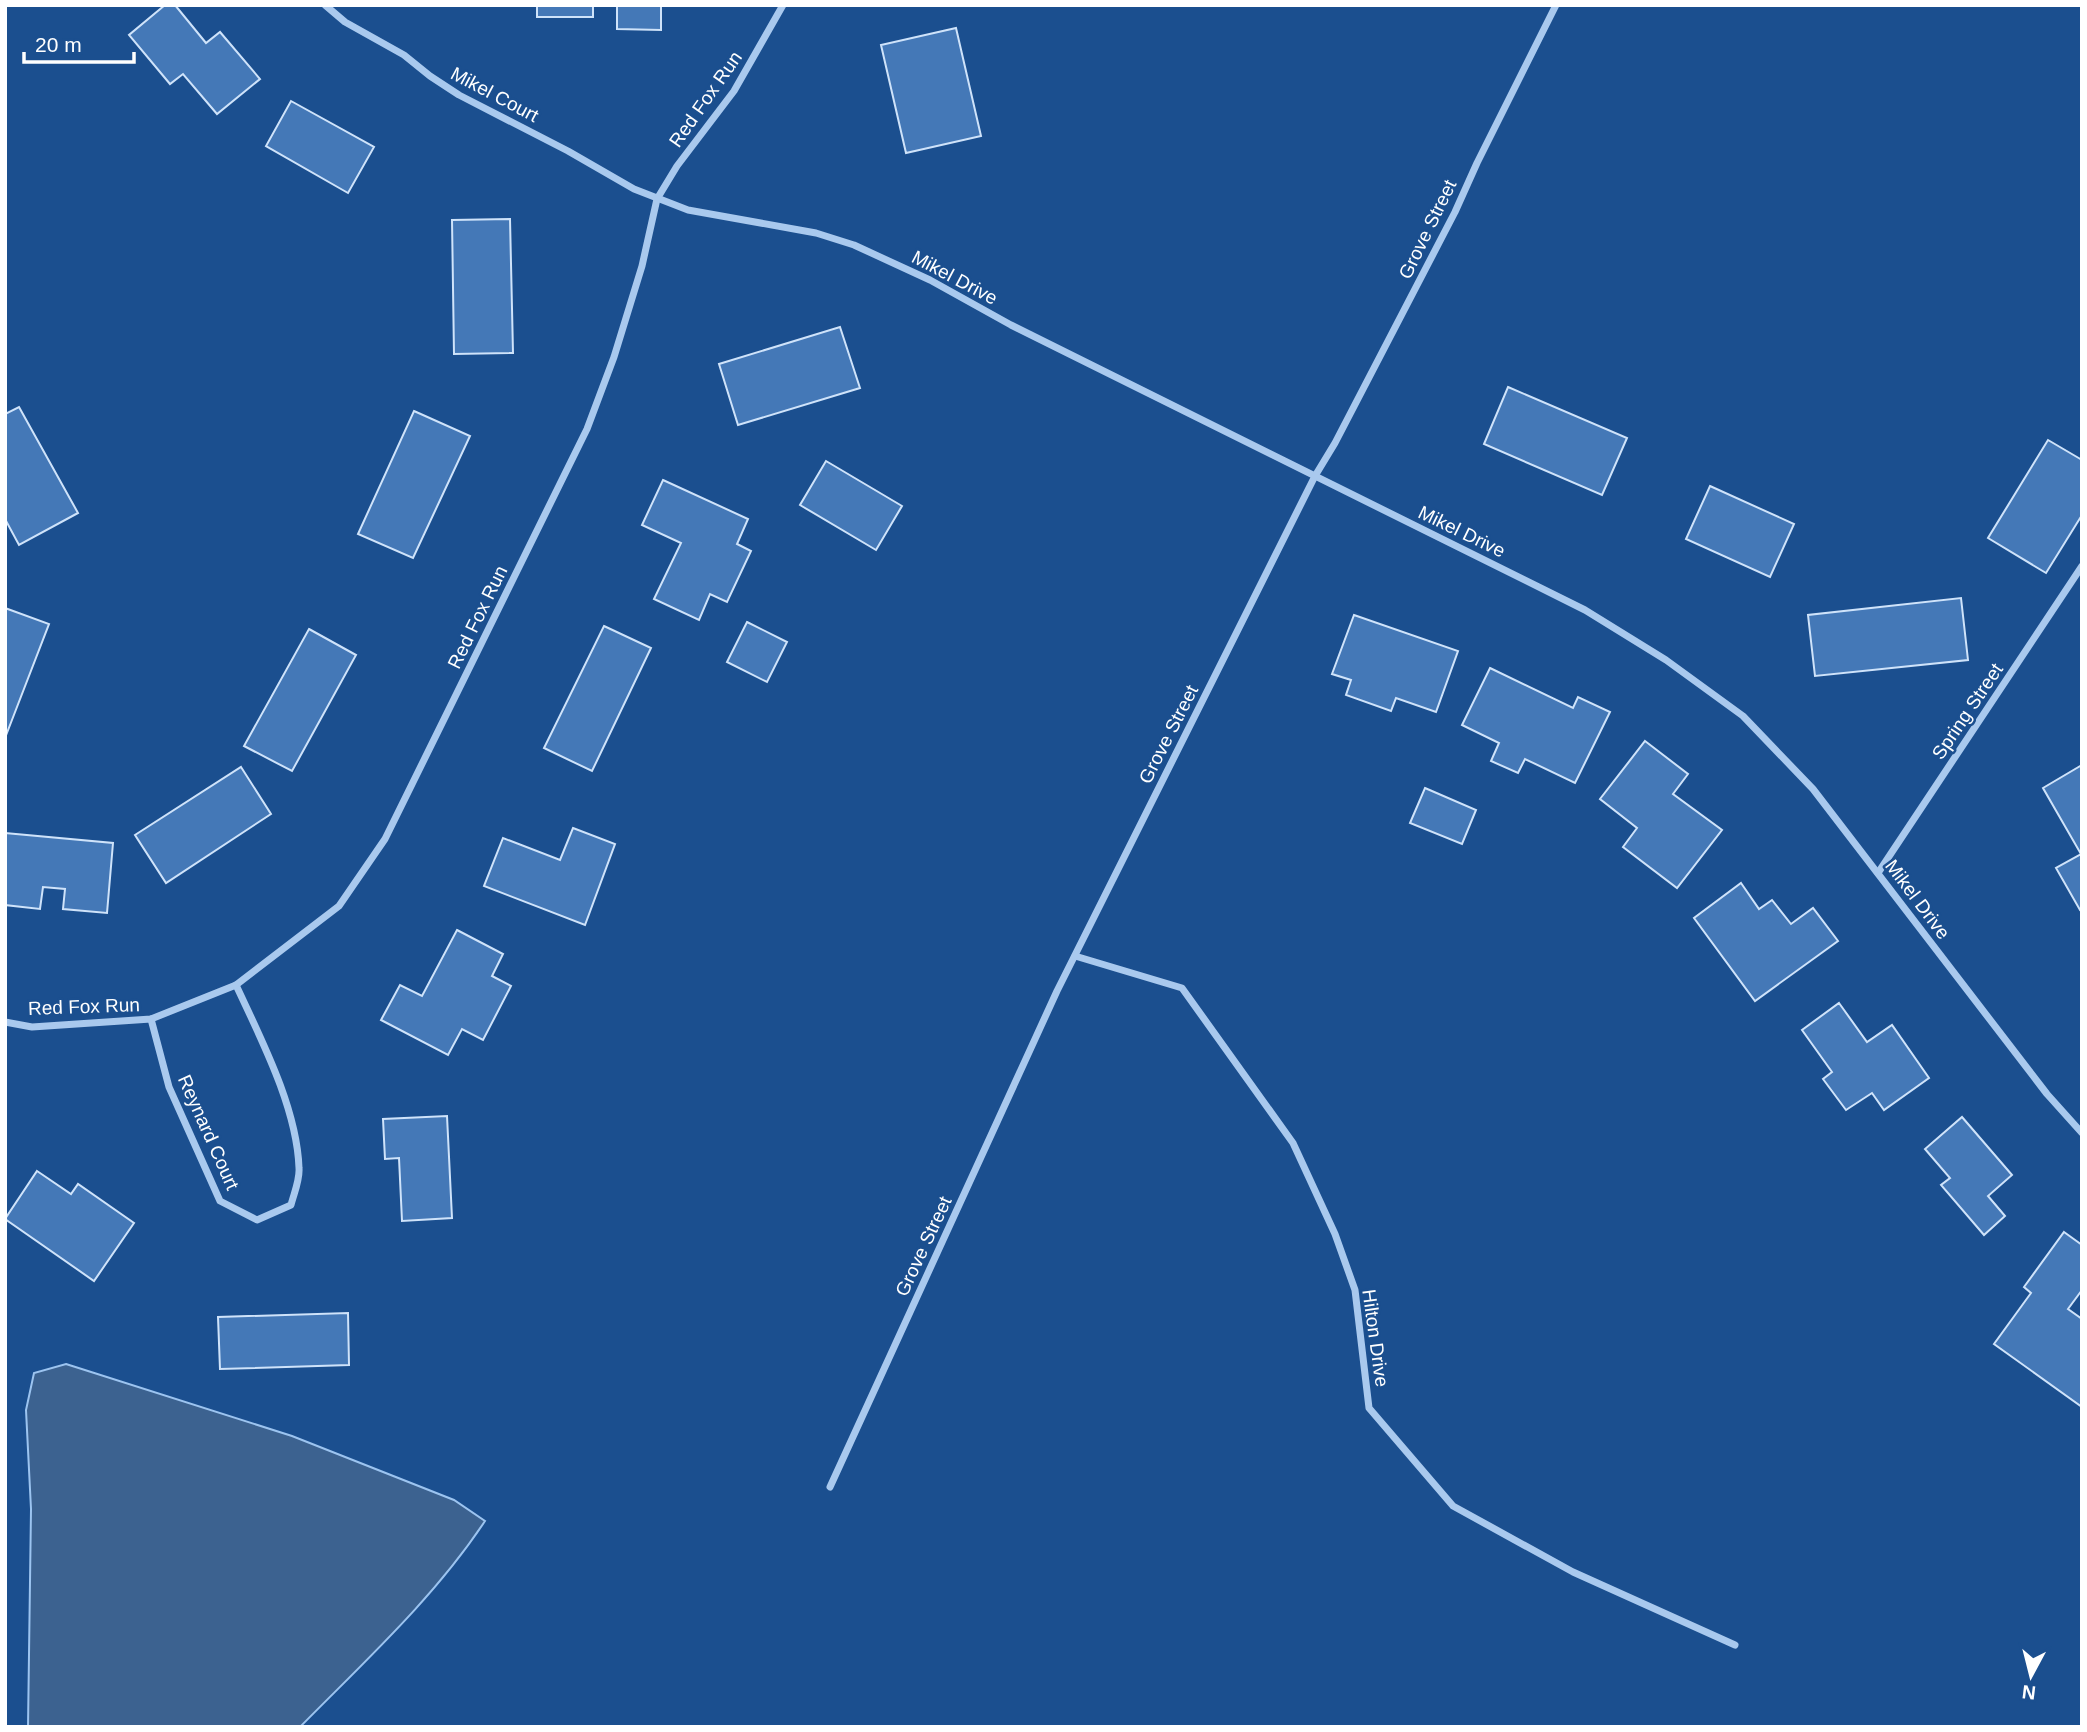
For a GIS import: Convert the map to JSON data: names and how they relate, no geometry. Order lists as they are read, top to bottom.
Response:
{
  "streets": {
    "street": [
      "Mikel Court",
      "Red Fox Run",
      "Grove Street",
      "Mikel Drive",
      "Spring Street",
      "Reynard Court",
      "Hilton Drive"
    ]
  },
  "crossings": [
    ["Mikel Court", "Red Fox Run"],
    ["Mikel Court", "Mikel Drive"],
    ["Red Fox Run", "Mikel Drive"],
    ["Red Fox Run", "Reynard Court"],
    ["Grove Street", "Mikel Drive"],
    ["Grove Street", "Hilton Drive"],
    ["Mikel Drive", "Spring Street"]
  ],
  "scale_bar": "20 m",
  "north": "bottom"
}
